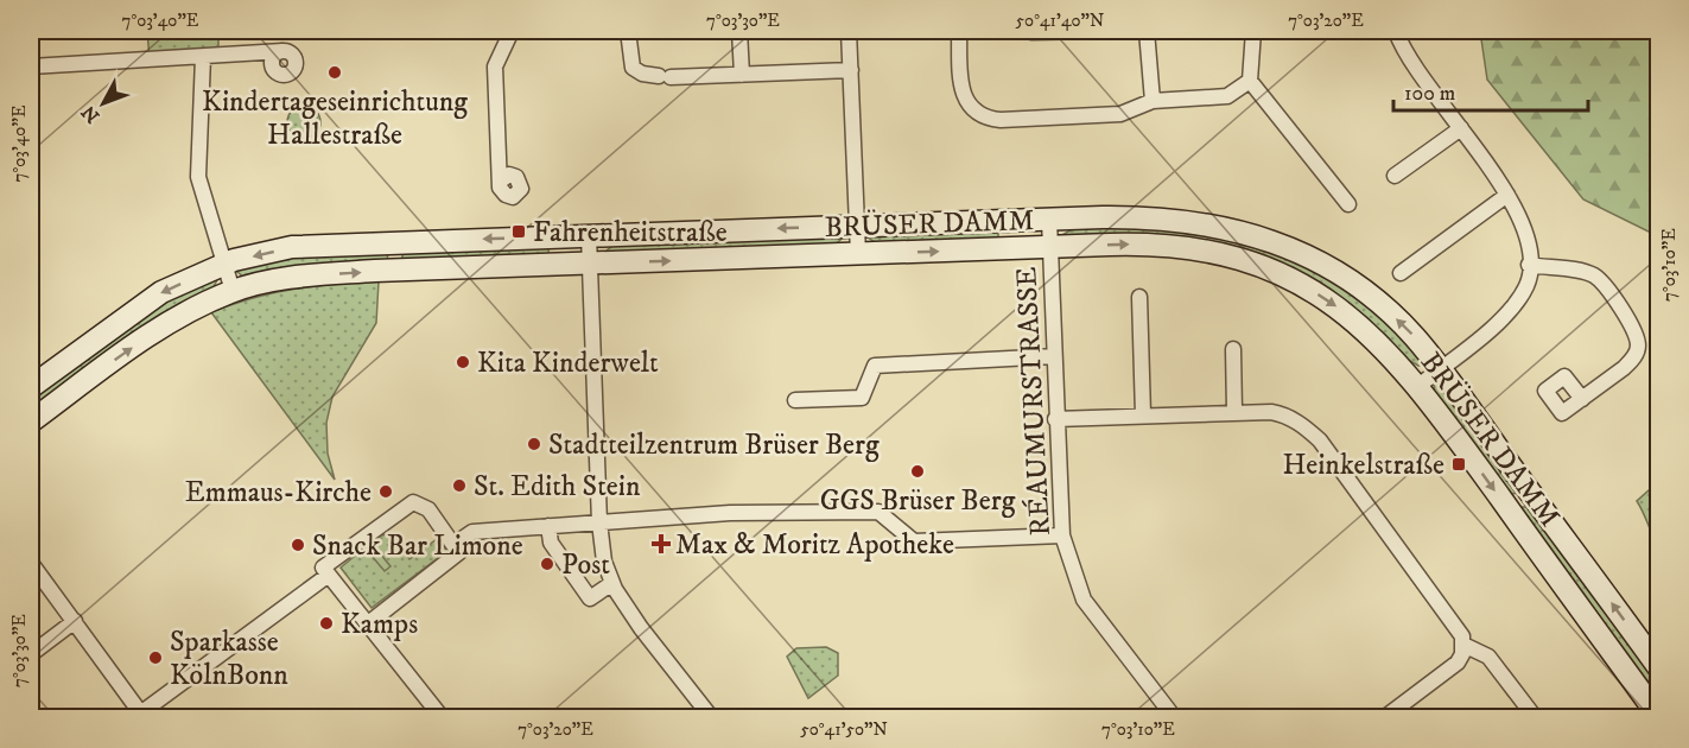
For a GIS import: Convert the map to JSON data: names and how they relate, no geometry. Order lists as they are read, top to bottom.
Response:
{
  "streets": {
    "street": ["BRÜSER DAMM", "RÉAUMURSTRASSE"]
  },
  "crossings": [
    ["BRÜSER DAMM", "RÉAUMURSTRASSE"]
  ],
  "places": {
    "other": [
      "Kindertageseinrichtung Hallestraße",
      "Kita Kinderwelt",
      "Stadtteilzentrum Brüser Berg",
      "GGS Brüser Berg",
      "St. Edith Stein",
      "Emmaus-Kirche",
      "Snack Bar Limone",
      "Post",
      "Kamps",
      "Sparkasse KölnBonn"
    ],
    "transit": ["Fahrenheitstraße", "Heinkelstraße"],
    "health": ["Max & Moritz Apotheke"]
  },
  "scale_bar": "100 m",
  "north": "bottom left",
  "coordinates": [
    "7°03'40\"E",
    "7°03'30\"E",
    "50°41'40\"N",
    "7°03'20\"E",
    "7°03'10\"E",
    "50°41'50\"N"
  ]
}
